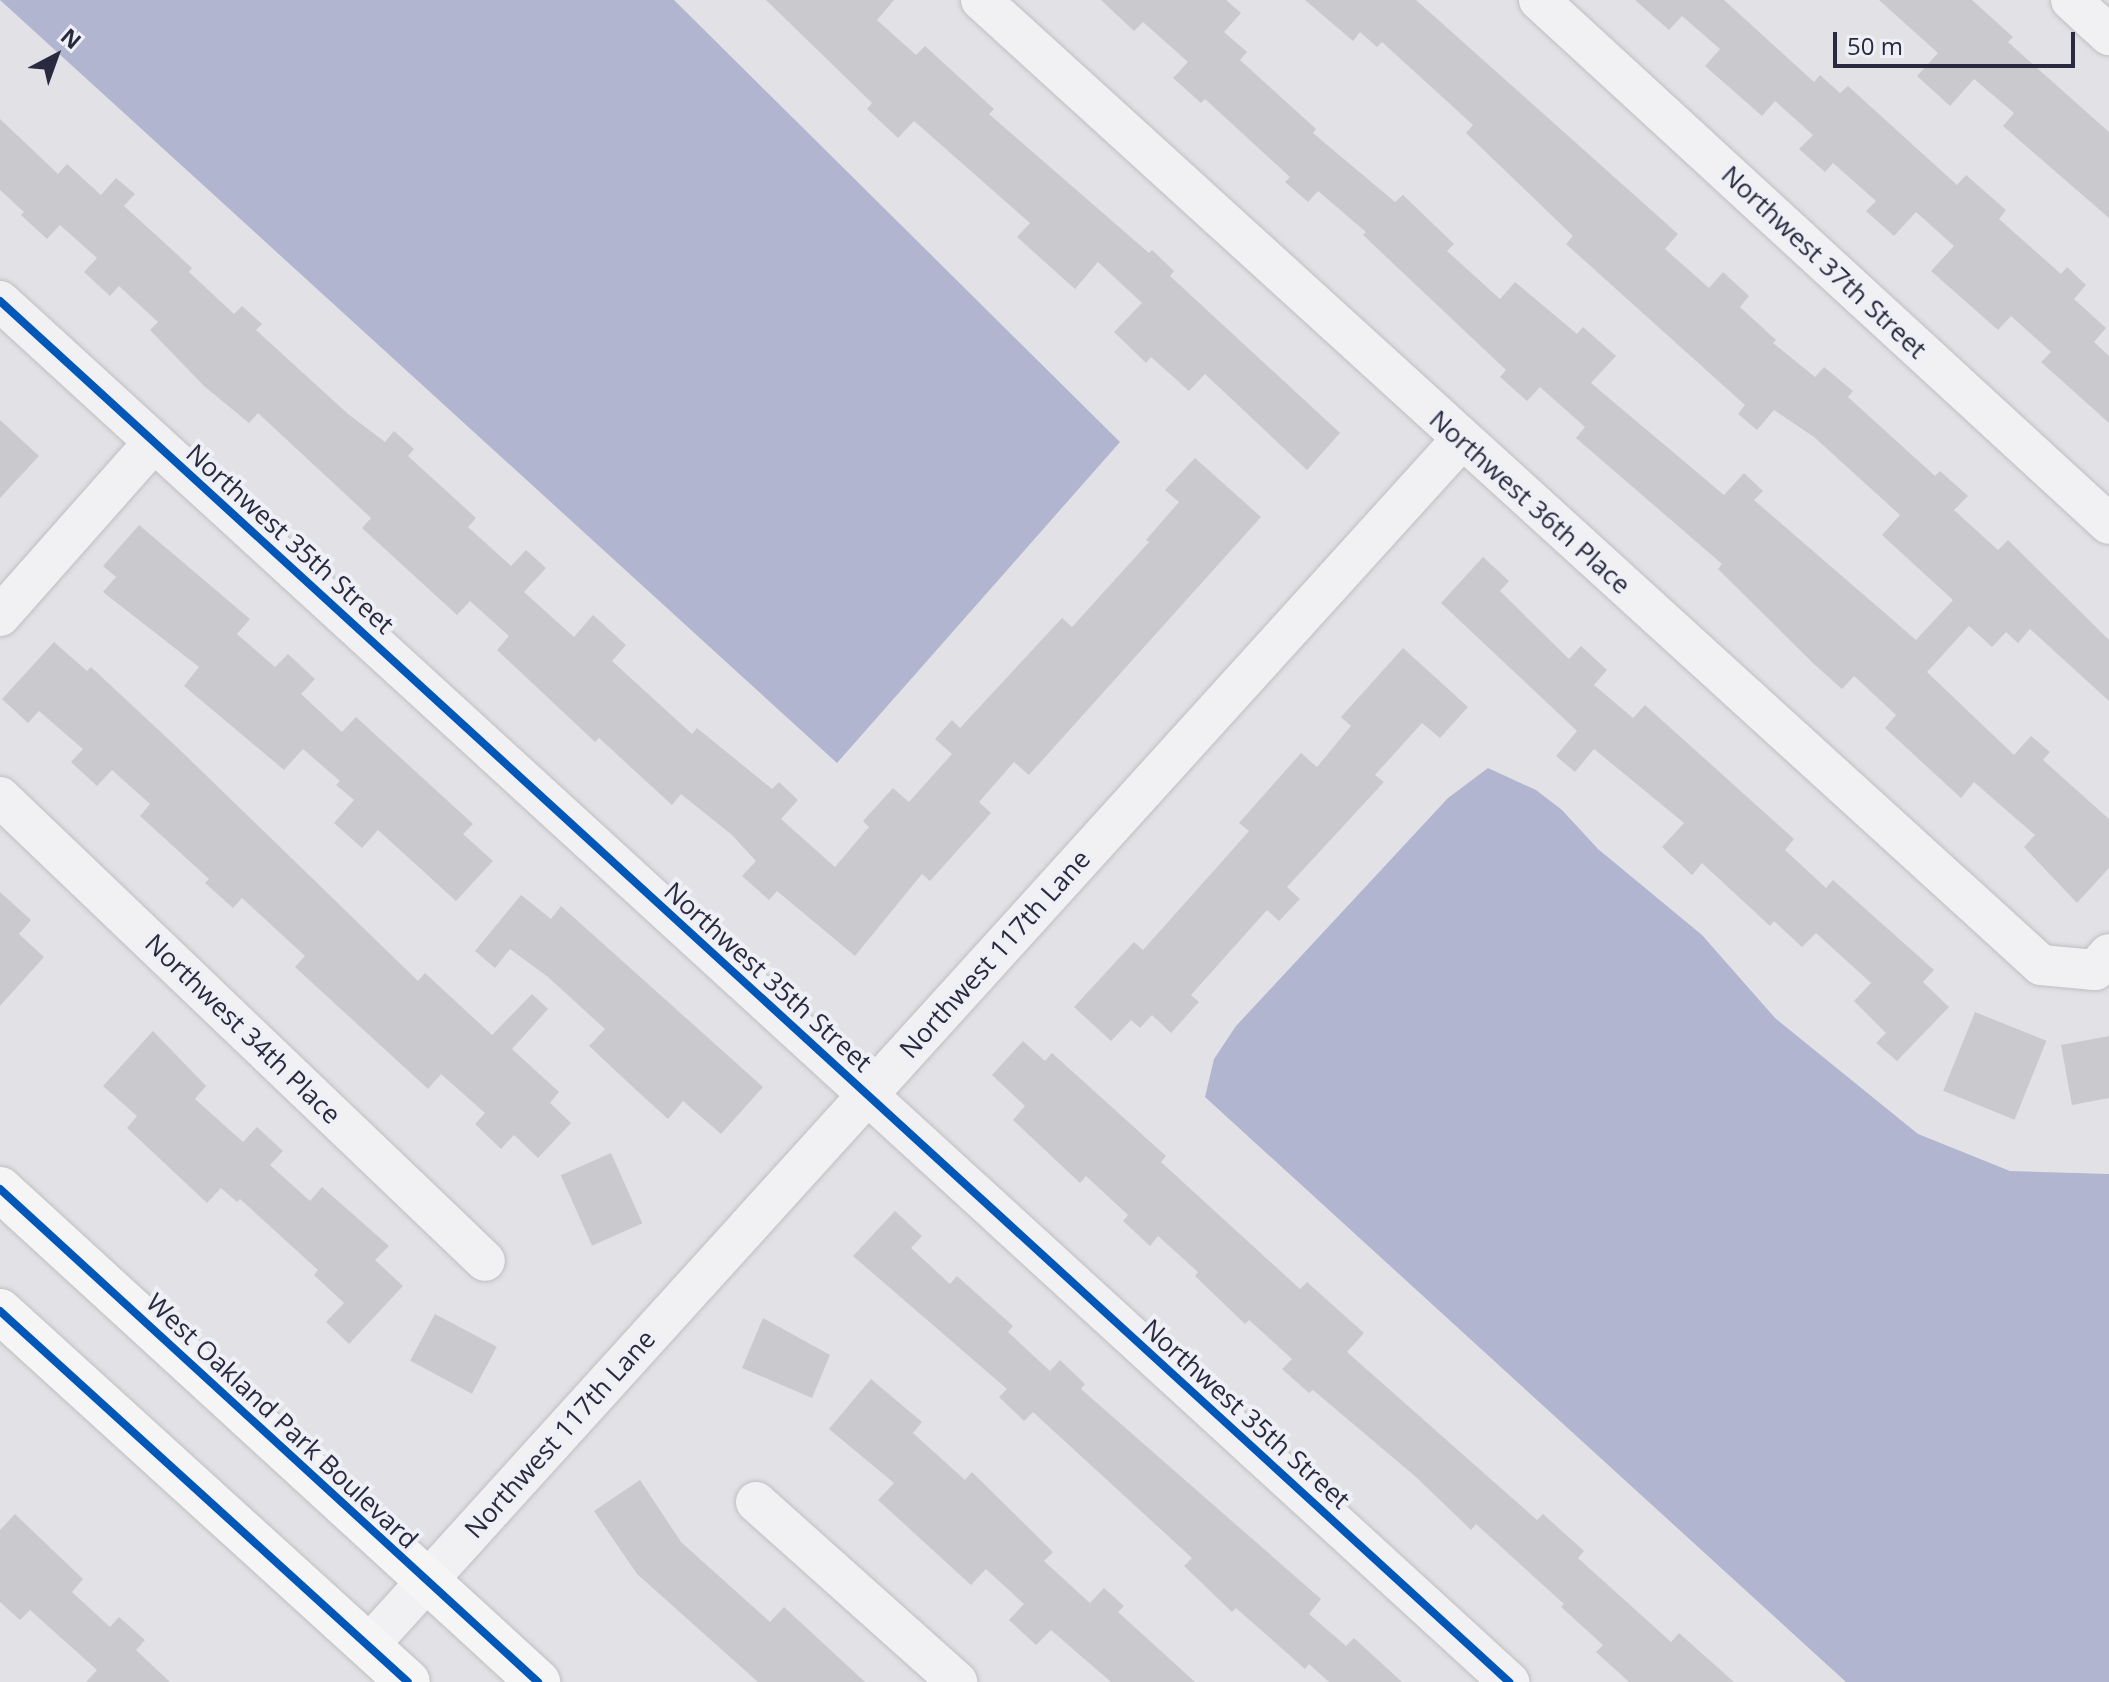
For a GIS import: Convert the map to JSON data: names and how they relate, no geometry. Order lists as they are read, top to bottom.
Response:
{
  "streets": {
    "main road": ["West Oakland Park Boulevard"],
    "street": [
      "Northwest 37th Street",
      "Northwest 36th Place",
      "Northwest 35th Street",
      "Northwest 117th Lane",
      "Northwest 34th Place"
    ]
  },
  "crossings": [
    ["Northwest 36th Place", "Northwest 117th Lane"],
    ["Northwest 35th Street", "Northwest 117th Lane"],
    ["Northwest 117th Lane", "West Oakland Park Boulevard"]
  ],
  "scale_bar": "50 m",
  "north": "top right"
}
